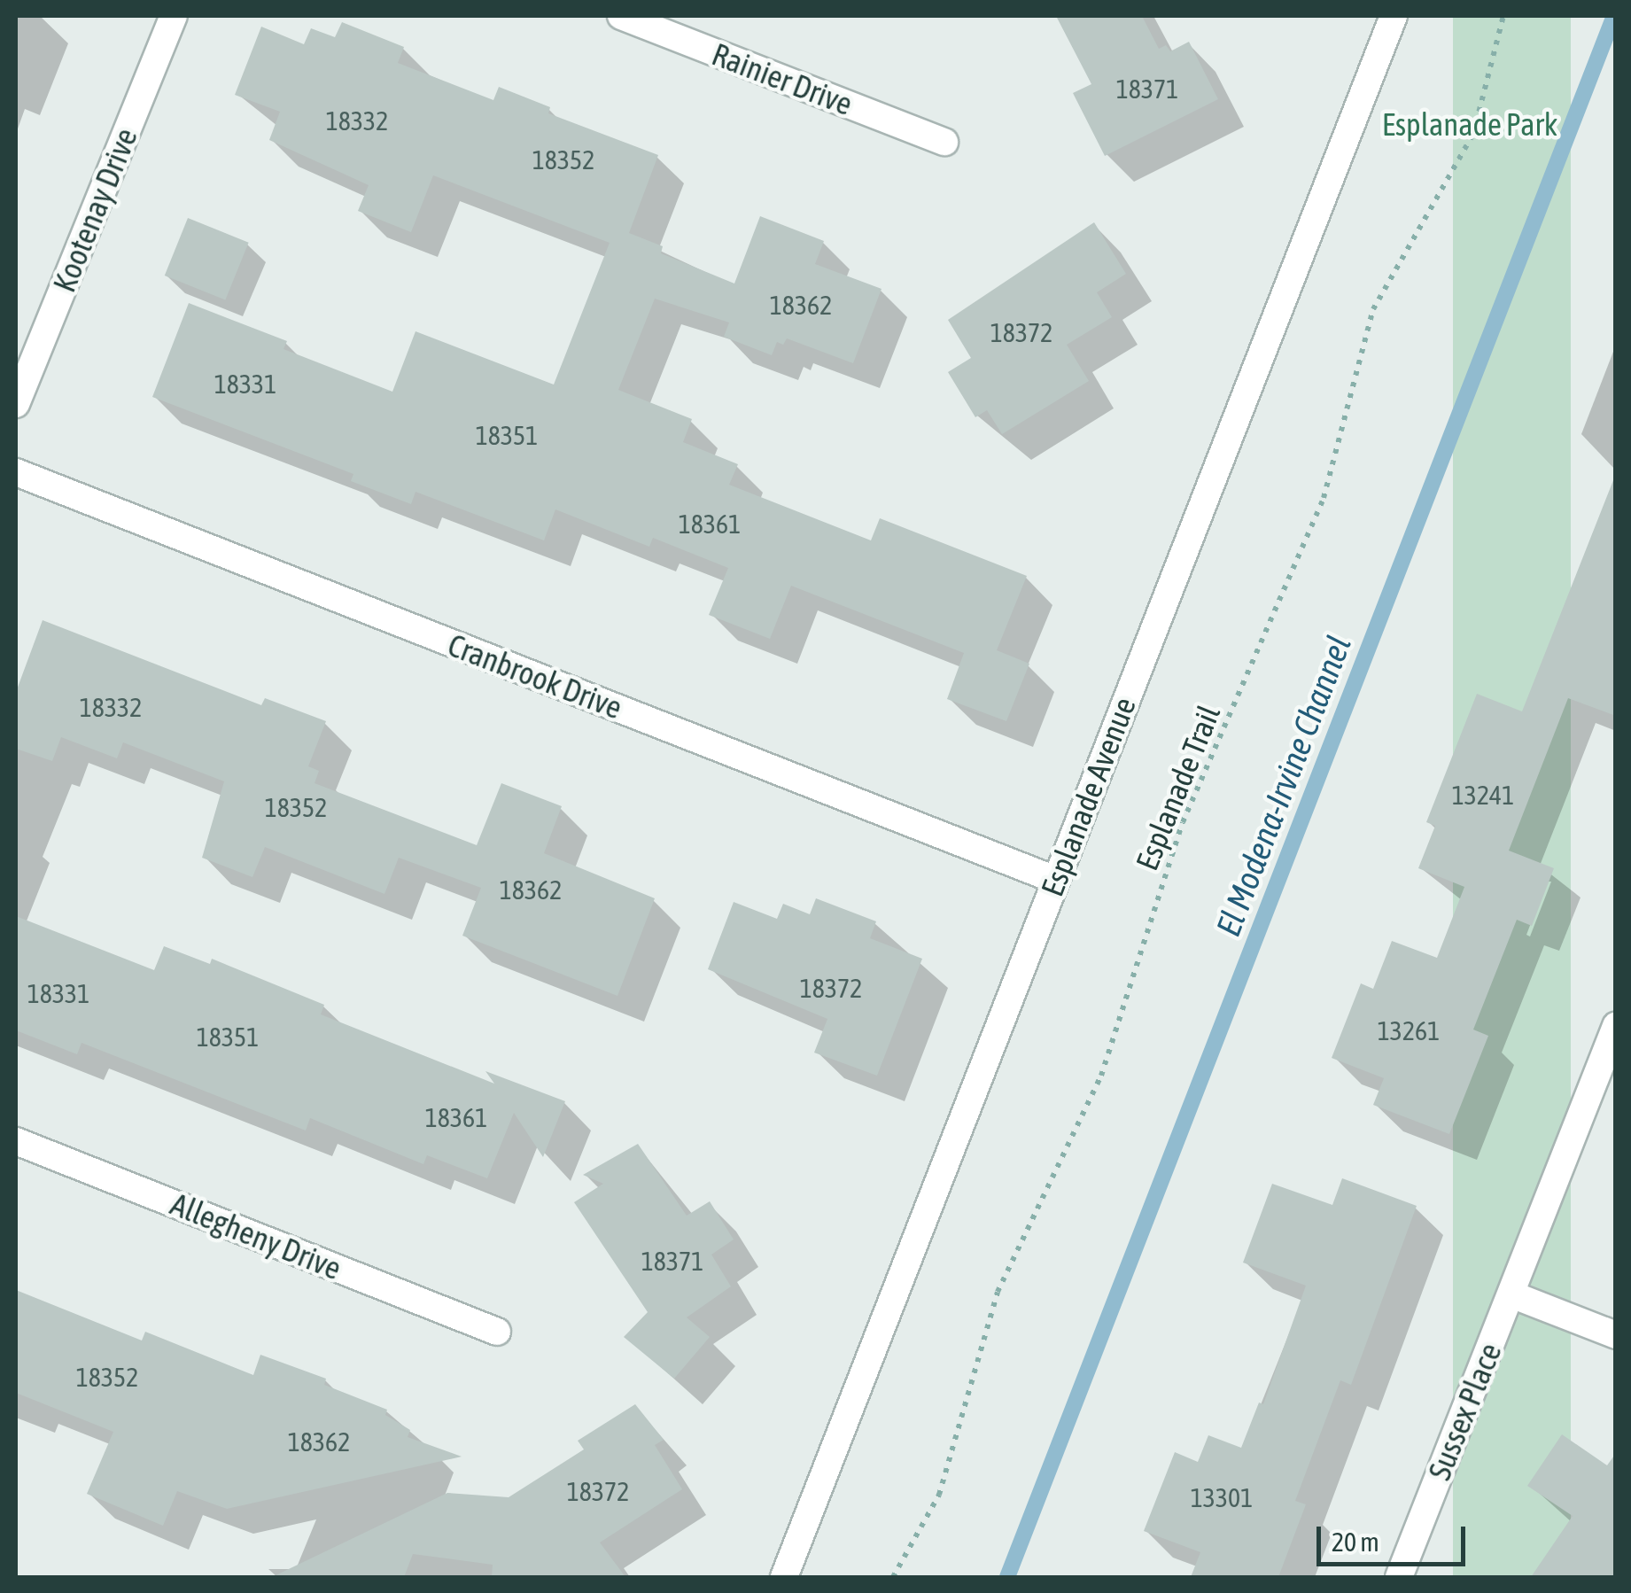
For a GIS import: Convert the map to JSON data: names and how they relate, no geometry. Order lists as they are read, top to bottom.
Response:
{
  "streets": {
    "street": [
      "Rainier Drive",
      "Kootenay Drive",
      "Cranbrook Drive",
      "Esplanade Avenue",
      "Allegheny Drive",
      "Sussex Place"
    ],
    "path": ["Esplanade Trail"]
  },
  "crossings": [
    ["Cranbrook Drive", "Esplanade Avenue"]
  ],
  "water": ["El Modena-Irvine Channel"],
  "parks": ["Esplanade Park"],
  "house_numbers": [
    "18371",
    "18332",
    "18352",
    "18362",
    "18372",
    "18331",
    "18351",
    "18361",
    "18332",
    "13241",
    "18352",
    "18362",
    "18372",
    "18331",
    "13261",
    "18351",
    "18361",
    "18371",
    "18352",
    "18362",
    "18372",
    "13301"
  ],
  "scale_bar": "20 m"
}
